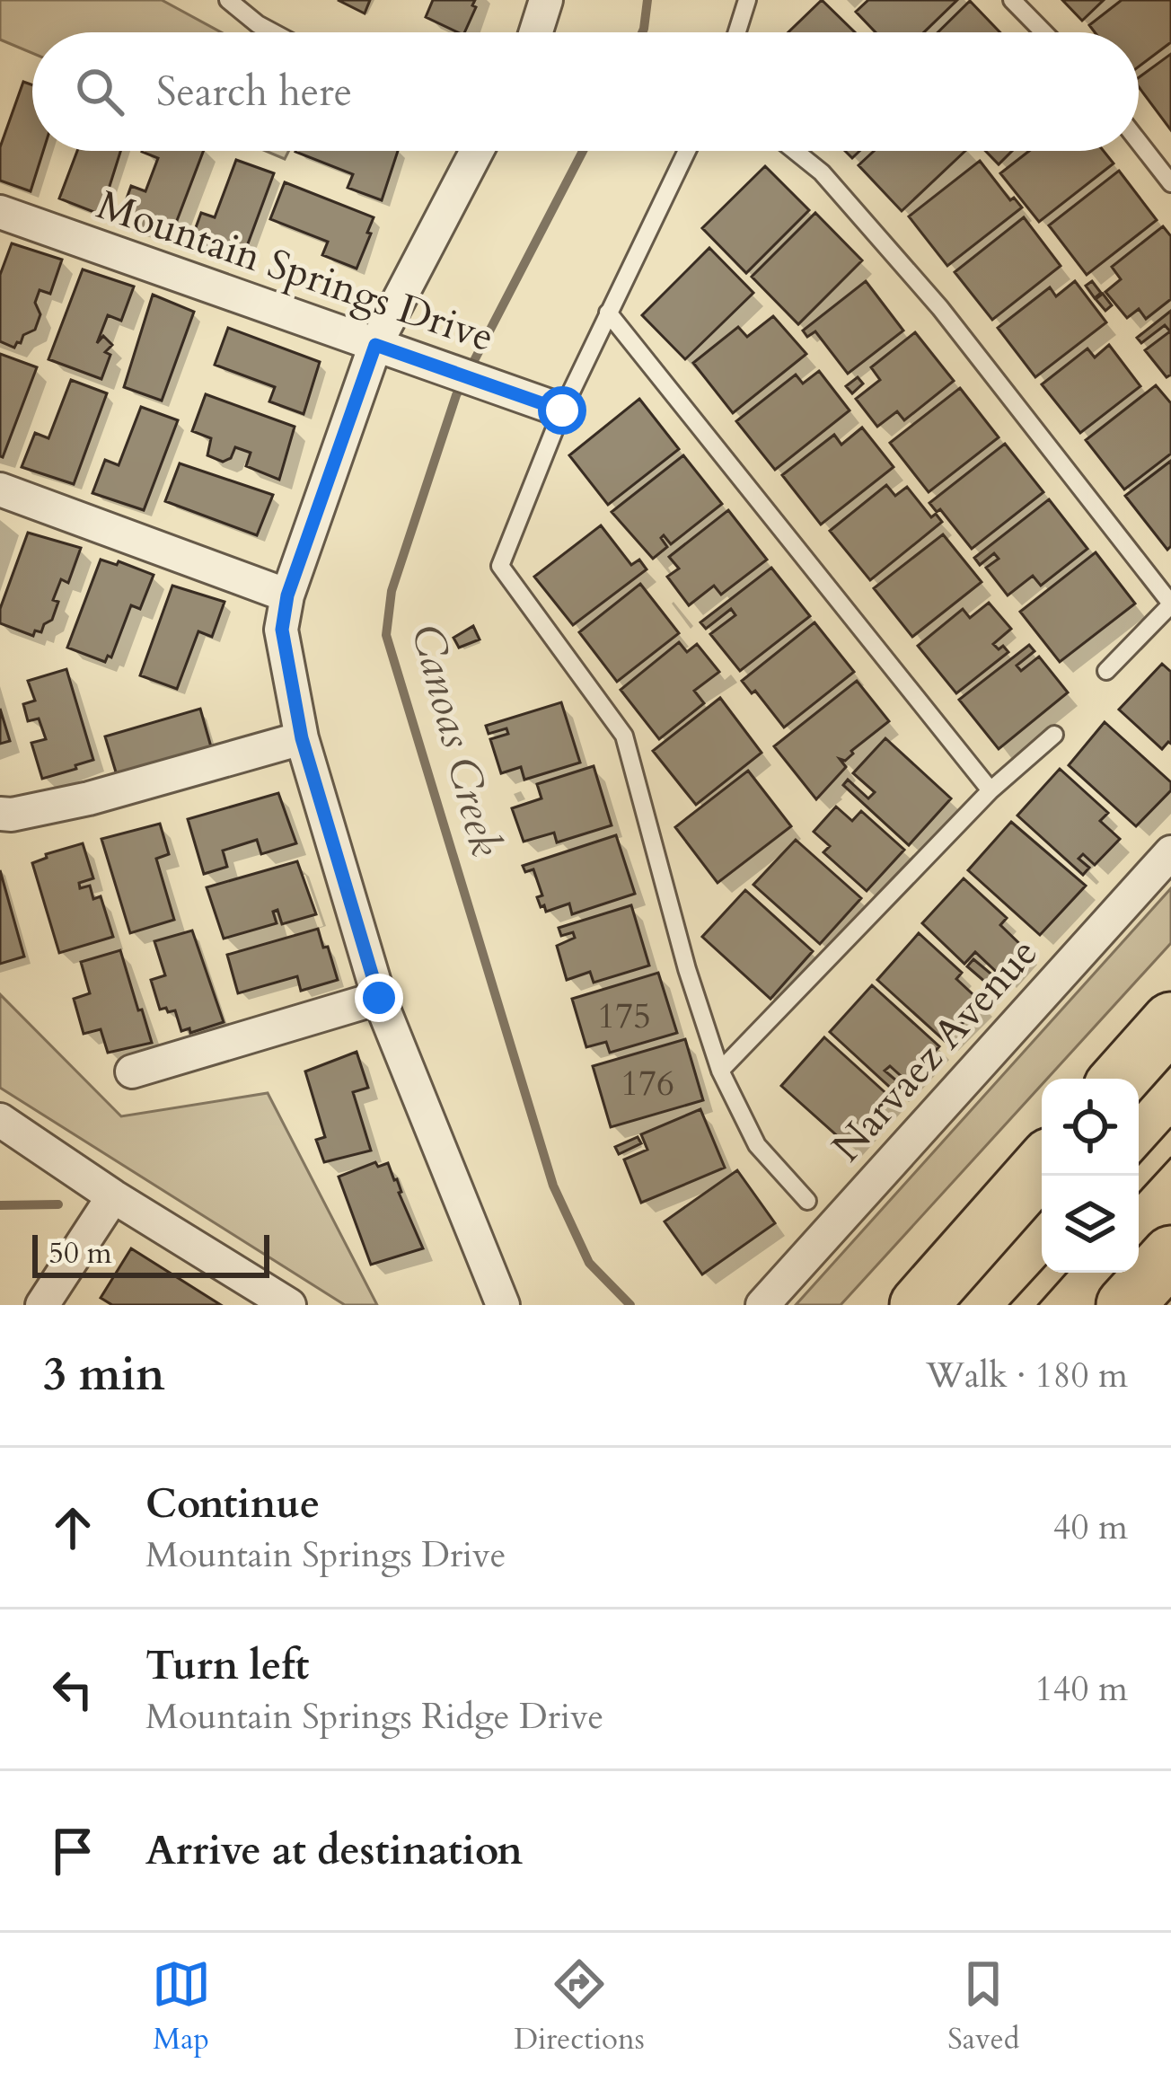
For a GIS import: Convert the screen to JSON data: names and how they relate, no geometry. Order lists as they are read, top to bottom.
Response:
{
  "streets": {
    "street": ["Mountain Springs Drive", "Narvaez Avenue"]
  },
  "water": ["Canoas Creek"],
  "house_numbers": ["175", "176"],
  "scale_bar": "50 m",
  "page": {
    "search": "Search here",
    "scale": "50 m",
    "heading": ["3 min", "Walk · 180 m"],
    "list": [
      ["Continue", "Mountain Springs Drive", "40 m"],
      ["Turn left", "Mountain Springs Ridge Drive", "140 m"],
      "Arrive at destination"
    ],
    "nav": ["Map", "Directions", "Saved"]
  }
}
